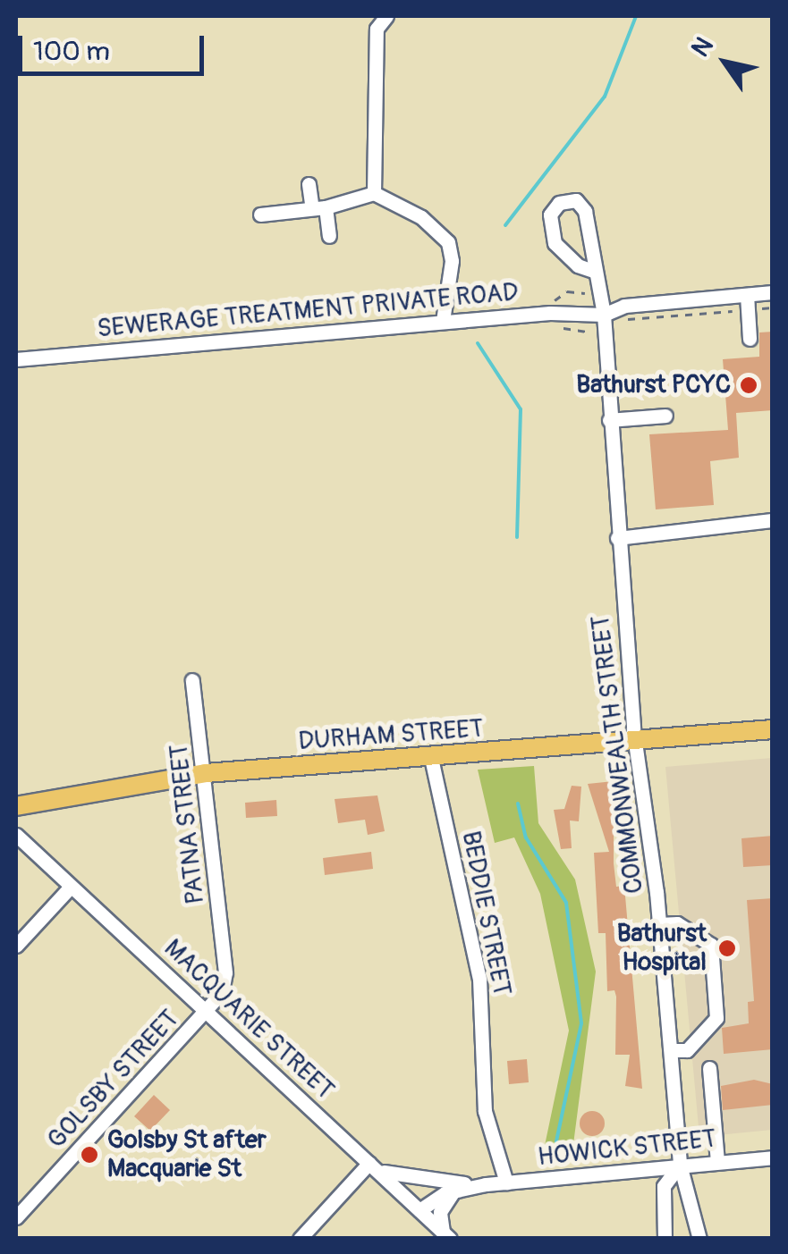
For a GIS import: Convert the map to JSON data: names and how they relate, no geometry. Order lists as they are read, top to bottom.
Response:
{
  "streets": {
    "main road": ["DURHAM STREET"],
    "street": [
      "SEWERAGE TREATMENT PRIVATE ROAD",
      "COMMONWEALTH STREET",
      "PATNA STREET",
      "BEDDIE STREET",
      "MACQUARIE STREET",
      "GOLSBY STREET",
      "HOWICK STREET"
    ]
  },
  "crossings": [
    ["SEWERAGE TREATMENT PRIVATE ROAD", "COMMONWEALTH STREET"],
    ["DURHAM STREET", "COMMONWEALTH STREET"],
    ["DURHAM STREET", "PATNA STREET"],
    ["DURHAM STREET", "BEDDIE STREET"],
    ["COMMONWEALTH STREET", "HOWICK STREET"],
    ["PATNA STREET", "MACQUARIE STREET"],
    ["PATNA STREET", "GOLSBY STREET"],
    ["BEDDIE STREET", "HOWICK STREET"],
    ["MACQUARIE STREET", "GOLSBY STREET"],
    ["MACQUARIE STREET", "HOWICK STREET"]
  ],
  "places": ["Bathurst PCYC", "Bathurst Hospital", "Golsby St after Macquarie St"],
  "scale_bar": "100 m",
  "north": "top left"
}
